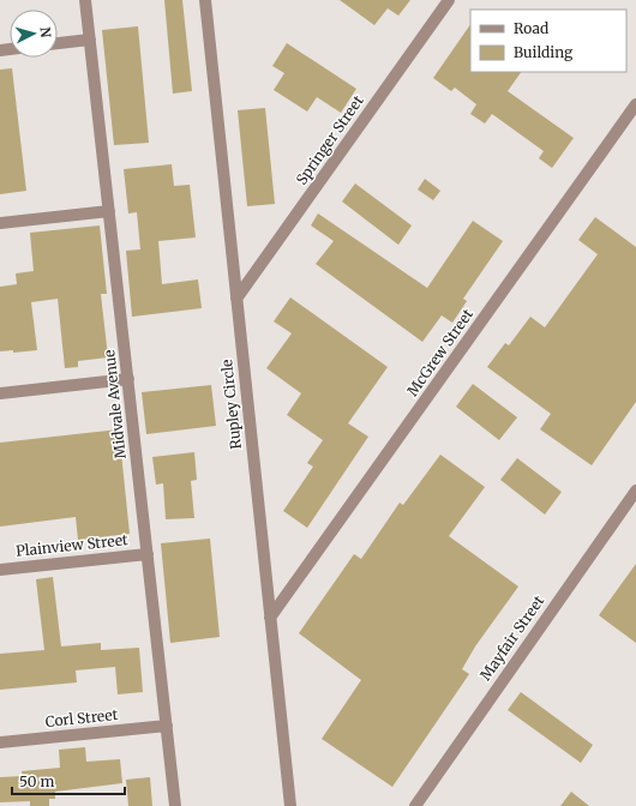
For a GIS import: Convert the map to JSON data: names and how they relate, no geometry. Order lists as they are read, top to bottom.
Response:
{
  "streets": {
    "street": [
      "Springer Street",
      "McGrew Street",
      "Midvale Avenue",
      "Rupley Circle",
      "Plainview Street",
      "Mayfair Street",
      "Corl Street"
    ]
  },
  "crossings": [
    ["Springer Street", "Rupley Circle"],
    ["McGrew Street", "Rupley Circle"],
    ["Midvale Avenue", "Plainview Street"],
    ["Midvale Avenue", "Corl Street"]
  ],
  "legend": ["Road", "Building"],
  "scale_bar": "50 m",
  "north": "right"
}
